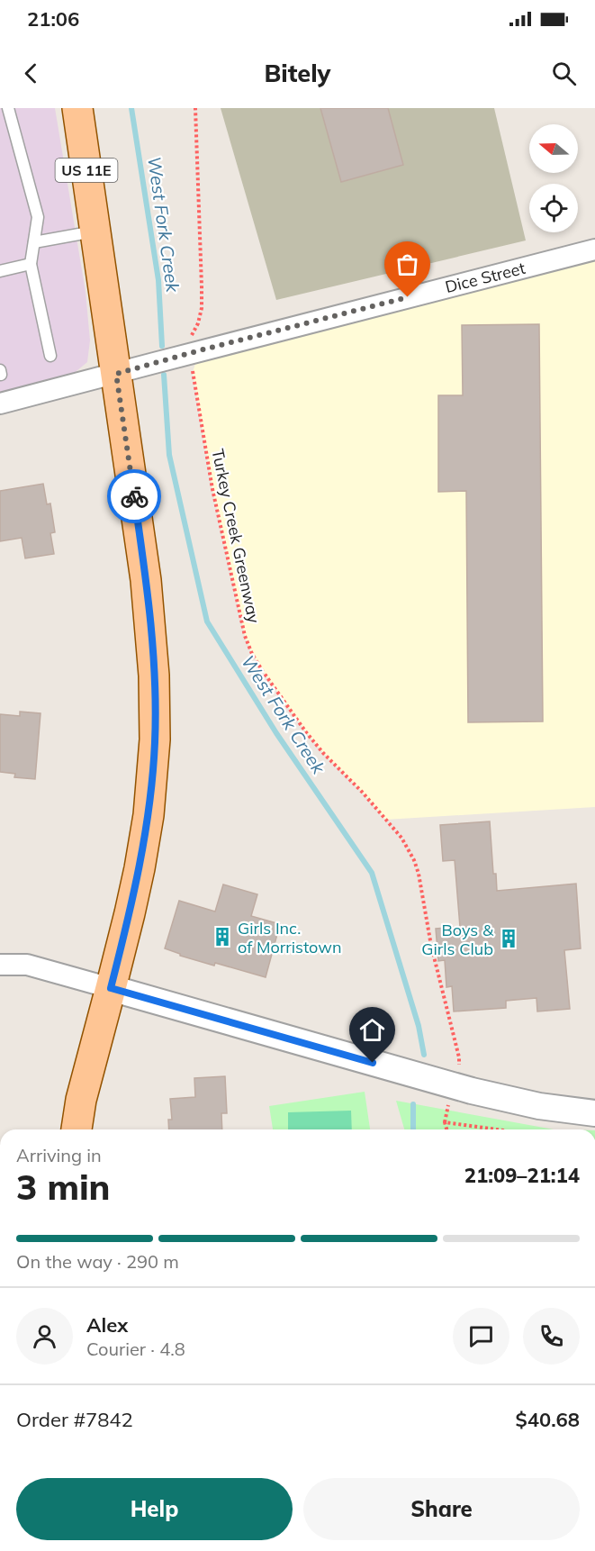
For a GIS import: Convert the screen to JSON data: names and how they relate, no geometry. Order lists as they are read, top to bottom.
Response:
{
  "streets": {
    "main road": ["US 11E"],
    "street": ["Dice Street"],
    "path": ["Turkey Creek Greenway"]
  },
  "crossings": [
    ["US 11E", "Dice Street"],
    ["Dice Street", "Turkey Creek Greenway"]
  ],
  "water": ["West Fork Creek"],
  "places": {
    "building": ["Girls Inc. of Morristown", "Boys & Girls Club"]
  },
  "north": "left",
  "page": {
    "status": "21:06",
    "header": "Bitely",
    "heading": ["3 min", "Arriving in", "21:09–21:14"],
    "panel": [
      "Alex",
      "Courier · 4.8",
      "Order #7842",
      "$40.68"
    ],
    "bar": "On the way · 290 m",
    "buttons": ["Help", "Share"]
  }
}
